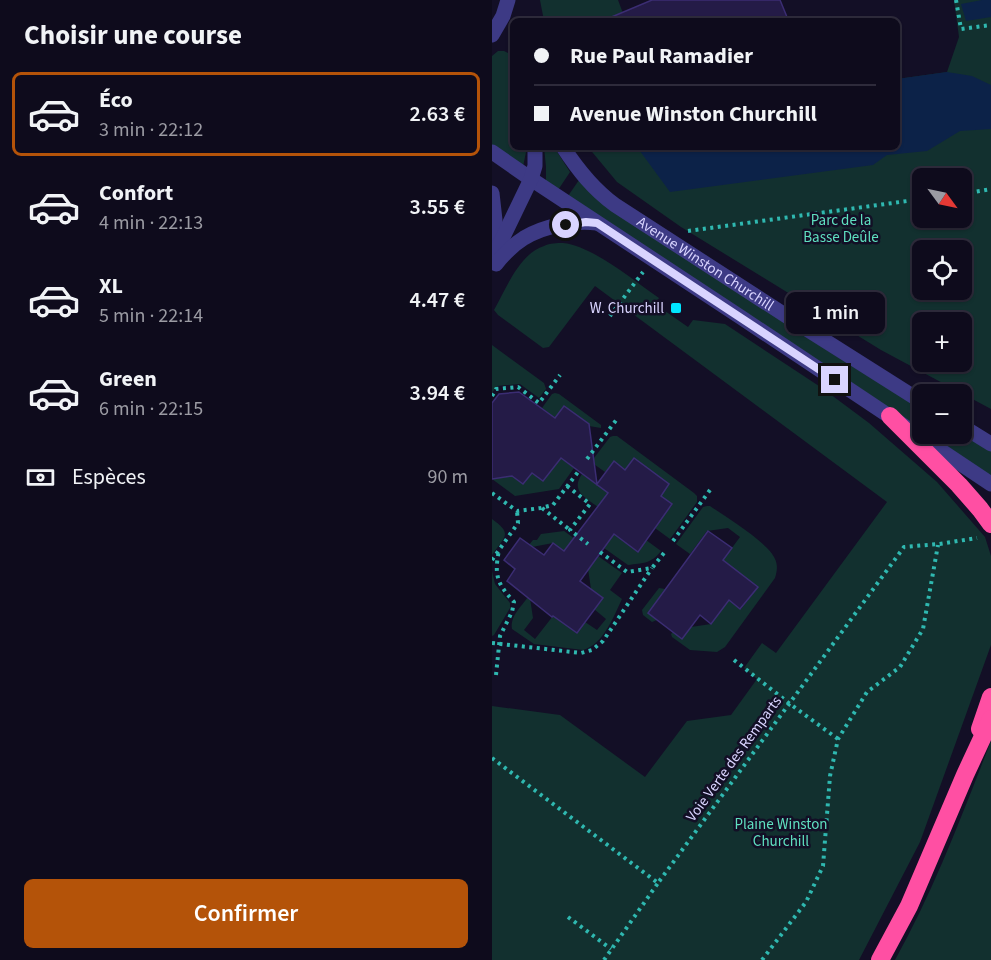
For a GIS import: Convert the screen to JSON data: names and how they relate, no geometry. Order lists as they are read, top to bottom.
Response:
{
  "streets": {
    "street": ["Avenue Winston Churchill"],
    "path": ["Voie Verte des Remparts"]
  },
  "parks": ["Parc de la Basse Deûle", "Plaine Winston Churchill"],
  "places": {
    "transit": ["W. Churchill"]
  },
  "north": "bottom right",
  "page": {
    "heading": "Choisir une course",
    "banner": ["Rue Paul Ramadier", "Avenue Winston Churchill"],
    "list": [
      {
        "name": "Éco",
        "note": "3 min · 22:12",
        "value": "2.63 €"
      },
      {
        "name": "Confort",
        "note": "4 min · 22:13",
        "value": "3.55 €"
      },
      {
        "name": "XL",
        "note": "5 min · 22:14",
        "value": "4.47 €"
      },
      {
        "name": "Green",
        "note": "6 min · 22:15",
        "value": "3.94 €"
      }
    ],
    "map_buttons": ["+", "−"],
    "bubble": "1 min",
    "pay": ["Espèces", "90 m"],
    "buttons": "Confirmer"
  }
}
